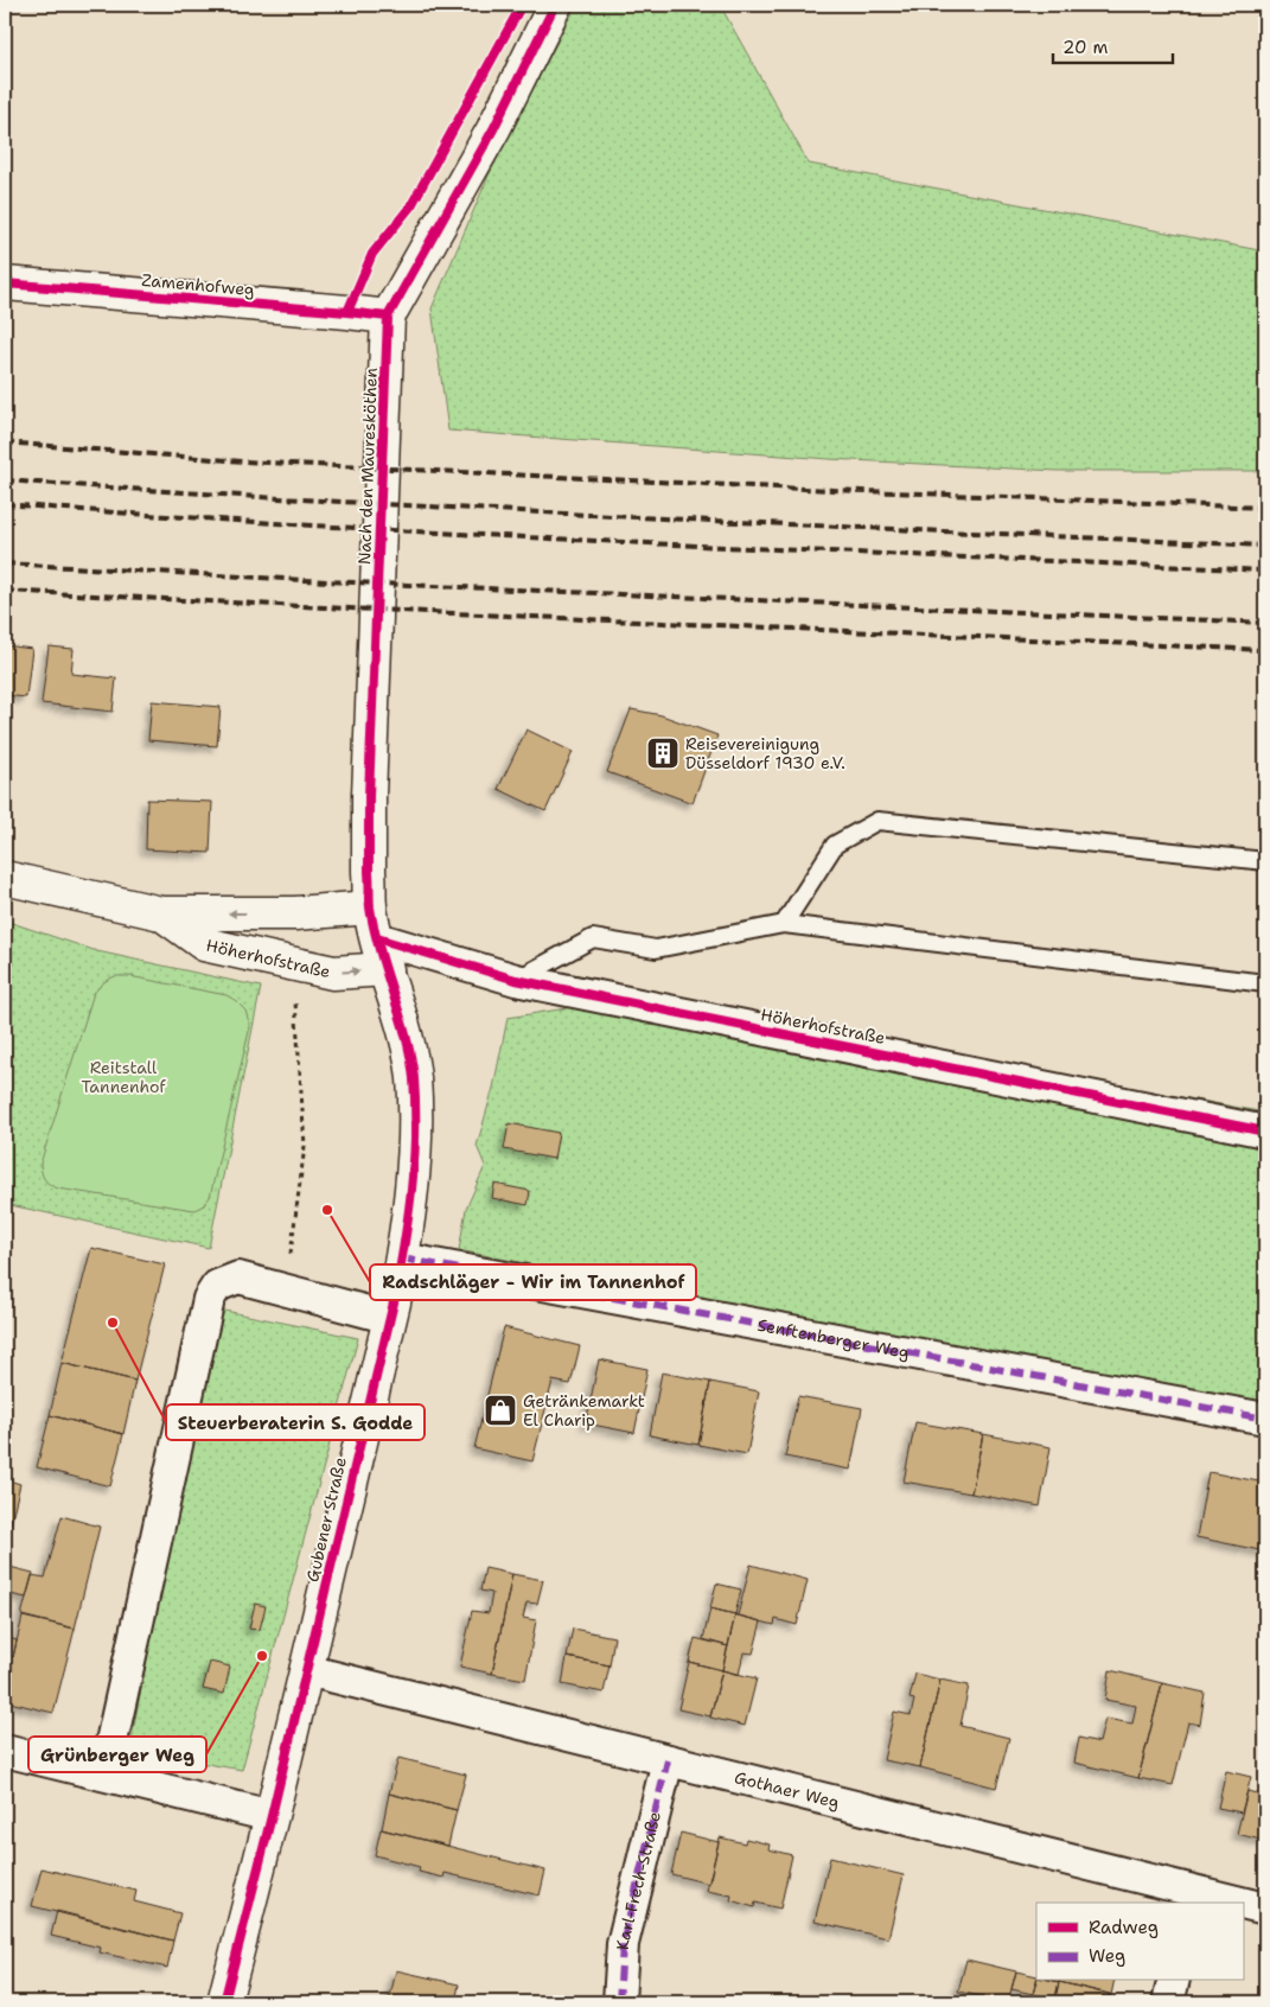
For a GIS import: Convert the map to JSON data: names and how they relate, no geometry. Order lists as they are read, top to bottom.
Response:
{
  "streets": {
    "street": [
      "Zamenhofweg",
      "Nach den Mauresköthen",
      "Höherhofstraße",
      "Senftenberger Weg",
      "Gubener Straße",
      "Gothaer Weg",
      "Karl-Frech-Straße"
    ]
  },
  "crossings": [
    ["Zamenhofweg", "Nach den Mauresköthen"],
    ["Nach den Mauresköthen", "Höherhofstraße"],
    ["Nach den Mauresköthen", "Gubener Straße"],
    ["Höherhofstraße", "Gubener Straße"],
    ["Senftenberger Weg", "Gubener Straße"],
    ["Gubener Straße", "Gothaer Weg"],
    ["Gothaer Weg", "Karl-Frech-Straße"]
  ],
  "parks": ["Reitstall Tannenhof"],
  "places": {
    "building": ["Reisevereinigung Düsseldorf 1930 e.V."],
    "other": ["Radschläger - Wir im Tannenhof", "Steuerberaterin S. Godde", "Grünberger Weg"],
    "shop": ["Getränkemarkt El Charip"]
  },
  "legend": ["Radweg", "Weg"],
  "scale_bar": "20 m"
}
